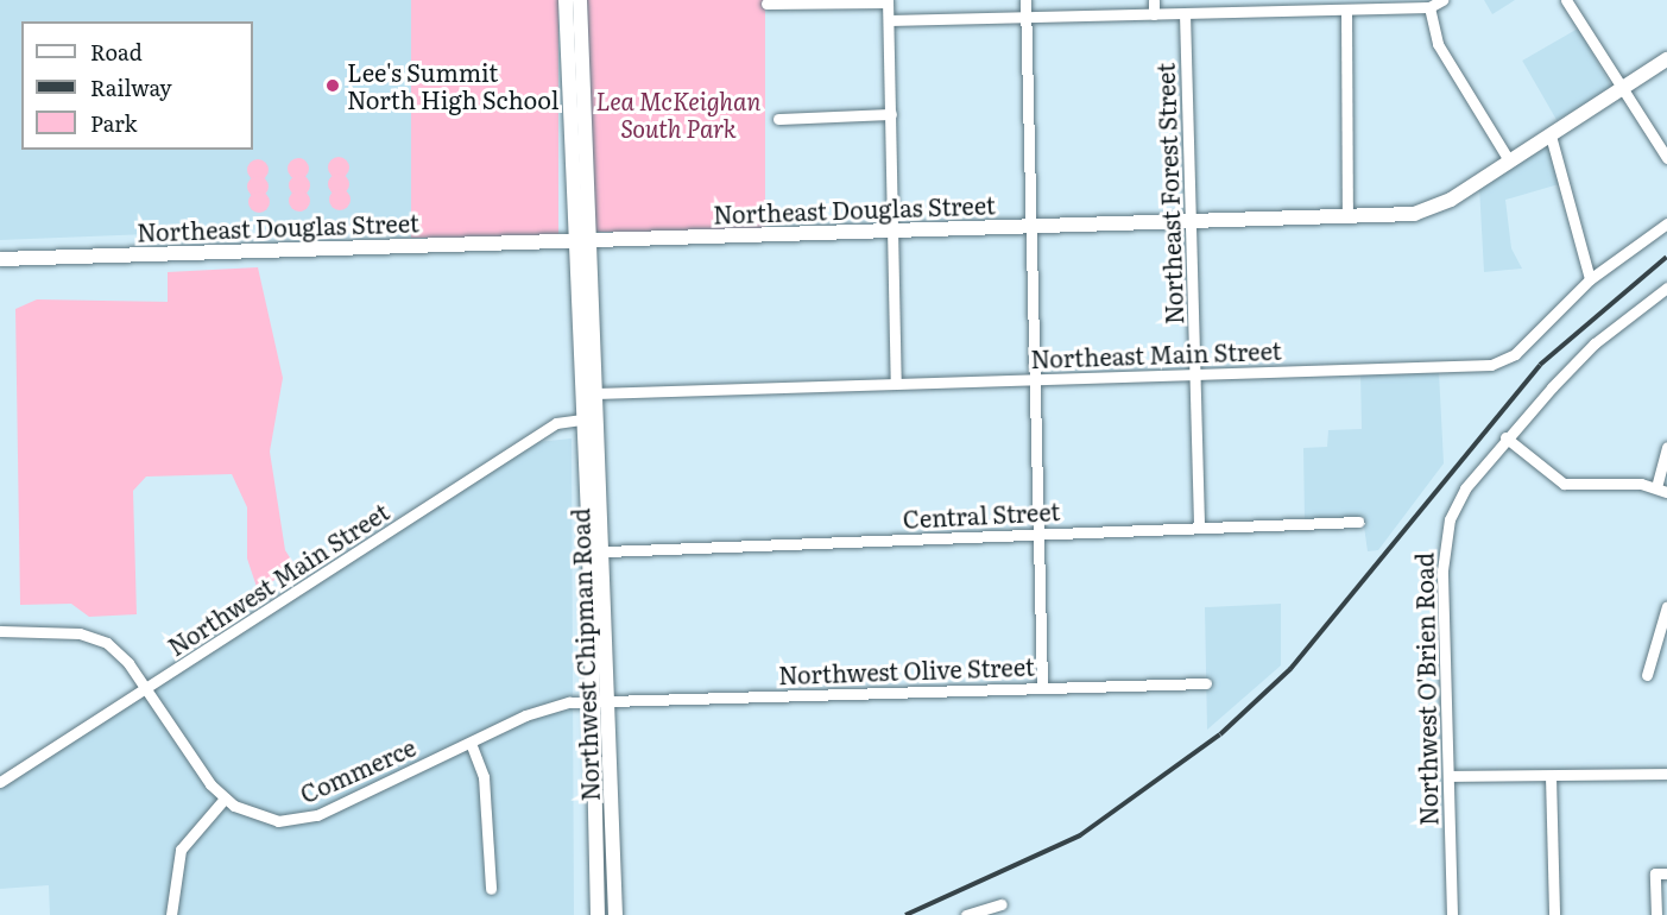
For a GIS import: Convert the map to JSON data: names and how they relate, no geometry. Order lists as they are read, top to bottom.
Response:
{
  "streets": {
    "main road": ["Northeast Douglas Street", "Northwest Chipman Road"],
    "street": [
      "Northeast Forest Street",
      "Northeast Main Street",
      "Central Street",
      "Northwest Main Street",
      "Northwest Olive Street",
      "Northwest O'Brien Road",
      "Commerce"
    ]
  },
  "crossings": [
    ["Northeast Forest Street", "Northeast Douglas Street"],
    ["Northeast Forest Street", "Northeast Main Street"],
    ["Northeast Forest Street", "Central Street"],
    ["Northeast Douglas Street", "Northwest Chipman Road"],
    ["Northeast Main Street", "Northwest Chipman Road"],
    ["Central Street", "Northwest Chipman Road"],
    ["Northwest Main Street", "Northwest Chipman Road"],
    ["Northwest Chipman Road", "Northwest Olive Street"],
    ["Northwest Chipman Road", "Commerce"],
    ["Northwest Olive Street", "Commerce"]
  ],
  "parks": ["Lea McKeighan South Park"],
  "places": ["Lee's Summit North High School"],
  "legend": ["Road", "Railway", "Park"]
}
